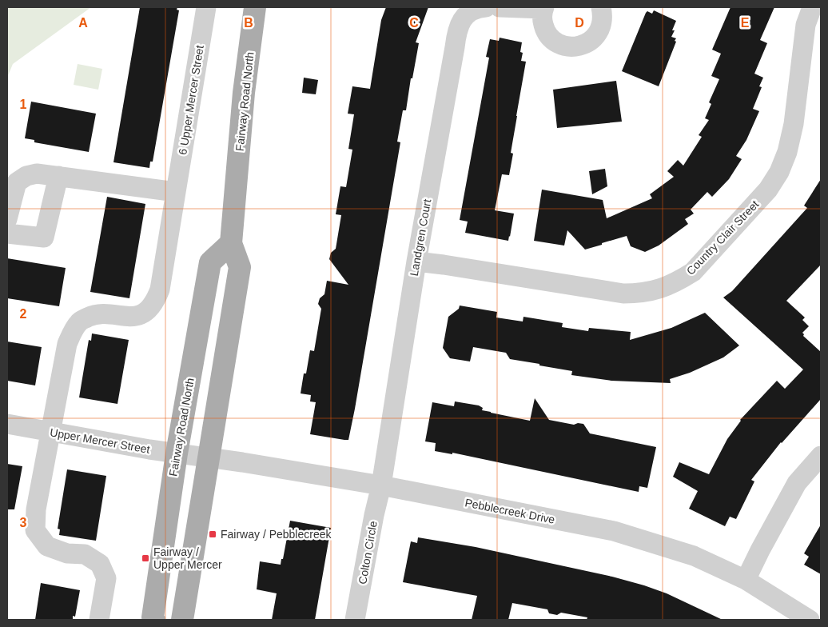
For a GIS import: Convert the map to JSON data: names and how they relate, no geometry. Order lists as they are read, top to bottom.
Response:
{
  "streets": {
    "main road": ["Fairway Road North"],
    "street": [
      "6 Upper Mercer Street",
      "Landgren Court",
      "Country Clair Street",
      "Upper Mercer Street",
      "Pebblecreek Drive",
      "Colton Circle"
    ]
  },
  "crossings": [
    ["6 Upper Mercer Street", "Upper Mercer Street"],
    ["Fairway Road North", "Upper Mercer Street"],
    ["Fairway Road North", "Pebblecreek Drive"],
    ["Landgren Court", "Country Clair Street"],
    ["Landgren Court", "Pebblecreek Drive"],
    ["Landgren Court", "Colton Circle"],
    ["Upper Mercer Street", "Pebblecreek Drive"],
    ["Pebblecreek Drive", "Colton Circle"]
  ],
  "places": {
    "transit": ["Fairway / Pebblecreek", "Fairway / Upper Mercer"]
  },
  "grid": {
    "columns": [
      "A",
      "B",
      "C",
      "D",
      "E"
    ],
    "rows": ["1", "2", "3"]
  }
}
